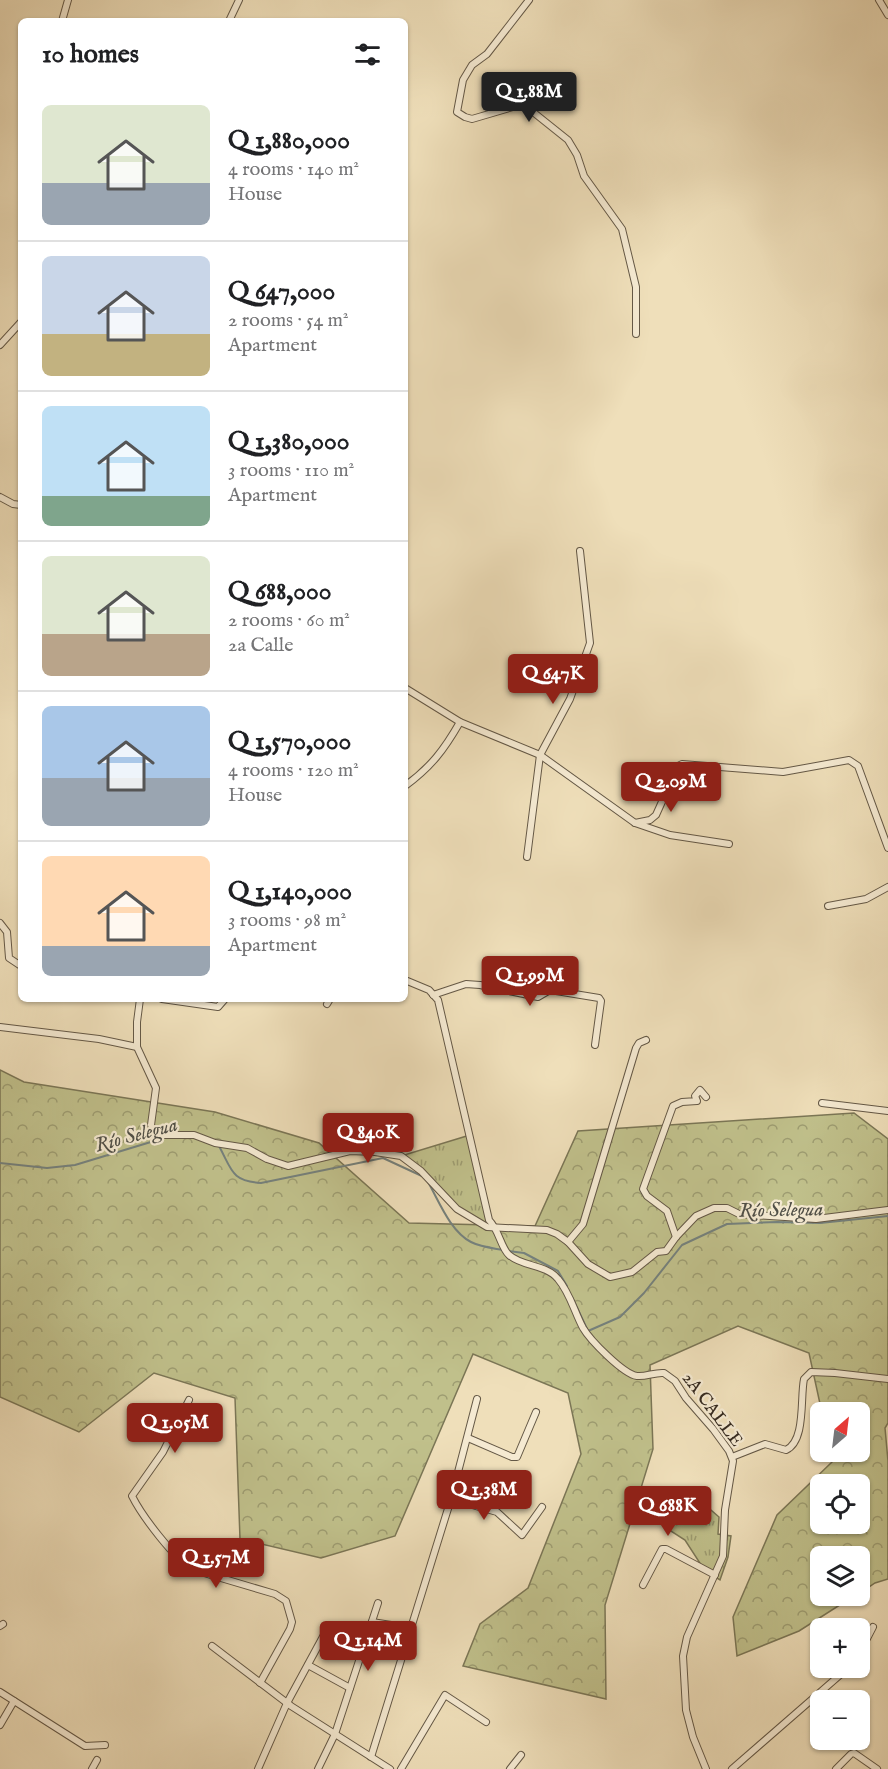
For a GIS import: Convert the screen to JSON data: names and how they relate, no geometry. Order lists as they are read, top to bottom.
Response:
{
  "streets": {
    "street": ["2A CALLE"]
  },
  "water": ["Río Selegua"],
  "north": "top right",
  "page": {
    "heading": "10 homes",
    "price": [
      "Q 1.88M",
      "Q 647K",
      "Q 2.09M",
      "Q 1.99M",
      "Q 840K",
      "Q 1.05M",
      "Q 1.38M",
      "Q 688K",
      "Q 1.57M",
      "Q 1.14M"
    ],
    "list": [
      {
        "name": "Q 1,880,000",
        "note": "4 rooms · 140 m² · House"
      },
      {
        "name": "Q 647,000",
        "note": "2 rooms · 54 m² · Apartment"
      },
      {
        "name": "Q 1,380,000",
        "note": "3 rooms · 110 m² · Apartment"
      },
      {
        "name": "Q 688,000",
        "note": "2 rooms · 60 m² · 2a Calle"
      },
      {
        "name": "Q 1,570,000",
        "note": "4 rooms · 120 m² · House"
      },
      {
        "name": "Q 1,140,000",
        "note": "3 rooms · 98 m² · Apartment"
      }
    ],
    "map_buttons": ["+", "−"]
  }
}
